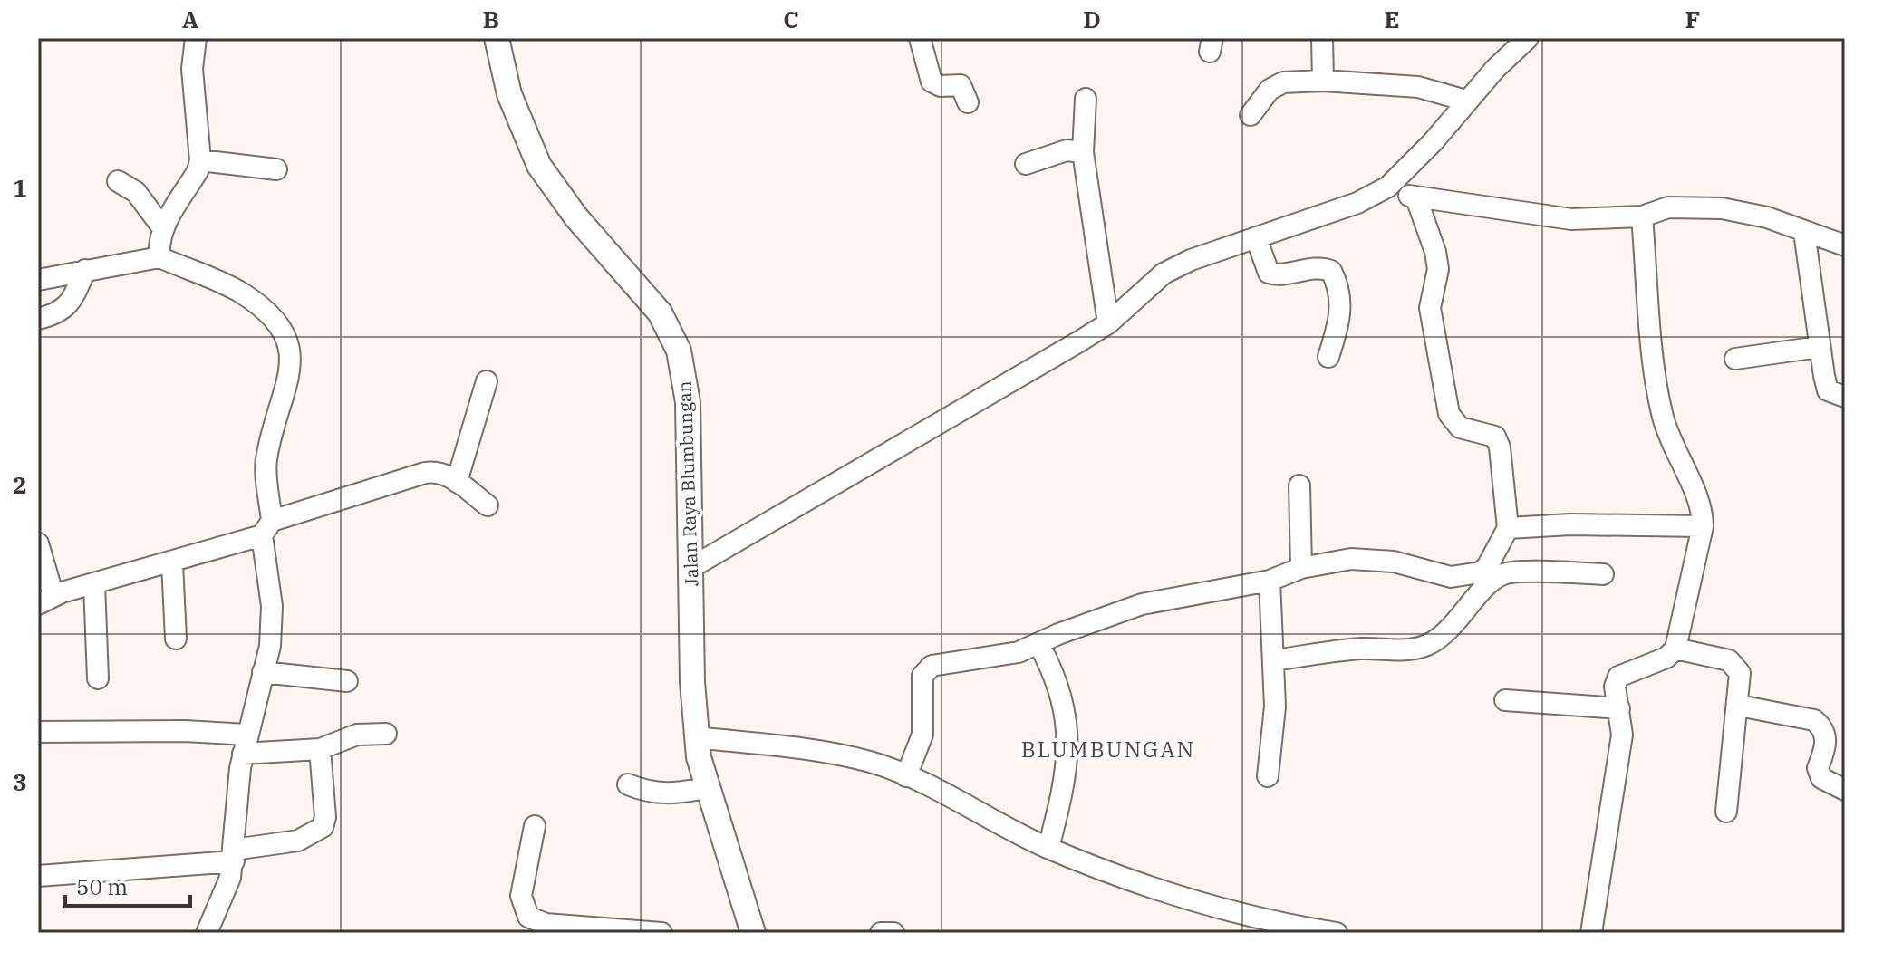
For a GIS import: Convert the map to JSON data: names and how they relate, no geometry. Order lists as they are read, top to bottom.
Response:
{
  "streets": {
    "main road": ["Jalan Raya Blumbungan"]
  },
  "districts": ["BLUMBUNGAN"],
  "scale_bar": "50 m",
  "grid": {
    "columns": [
      "A",
      "B",
      "C",
      "D",
      "E",
      "F"
    ],
    "rows": ["1", "2", "3"]
  }
}
